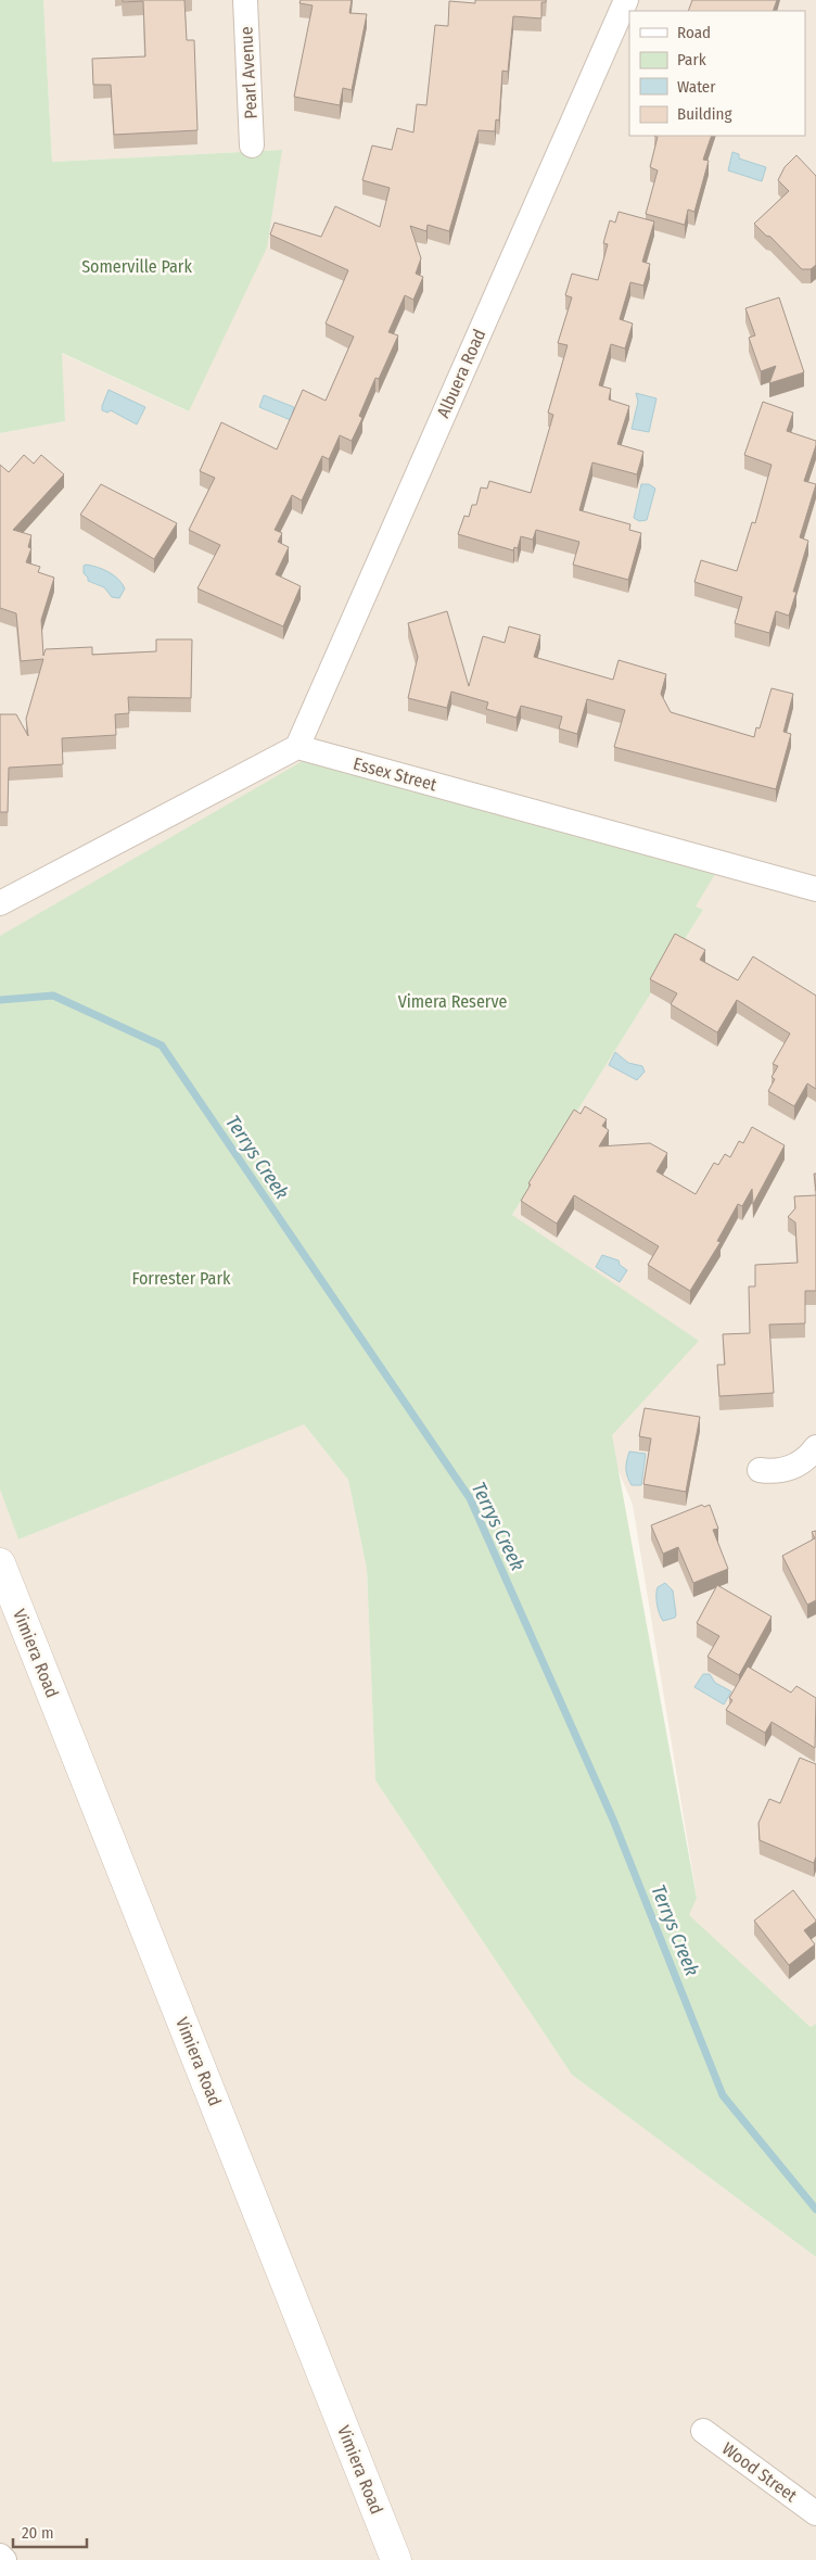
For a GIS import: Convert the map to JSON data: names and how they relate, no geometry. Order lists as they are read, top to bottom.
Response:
{
  "streets": {
    "street": [
      "Pearl Avenue",
      "Albuera Road",
      "Essex Street",
      "Vimiera Road",
      "Wood Street"
    ]
  },
  "crossings": [
    ["Albuera Road", "Essex Street"]
  ],
  "water": ["Terrys Creek"],
  "parks": ["Somerville Park", "Vimera Reserve", "Forrester Park"],
  "legend": [
    "Road",
    "Park",
    "Water",
    "Building"
  ],
  "scale_bar": "20 m"
}
